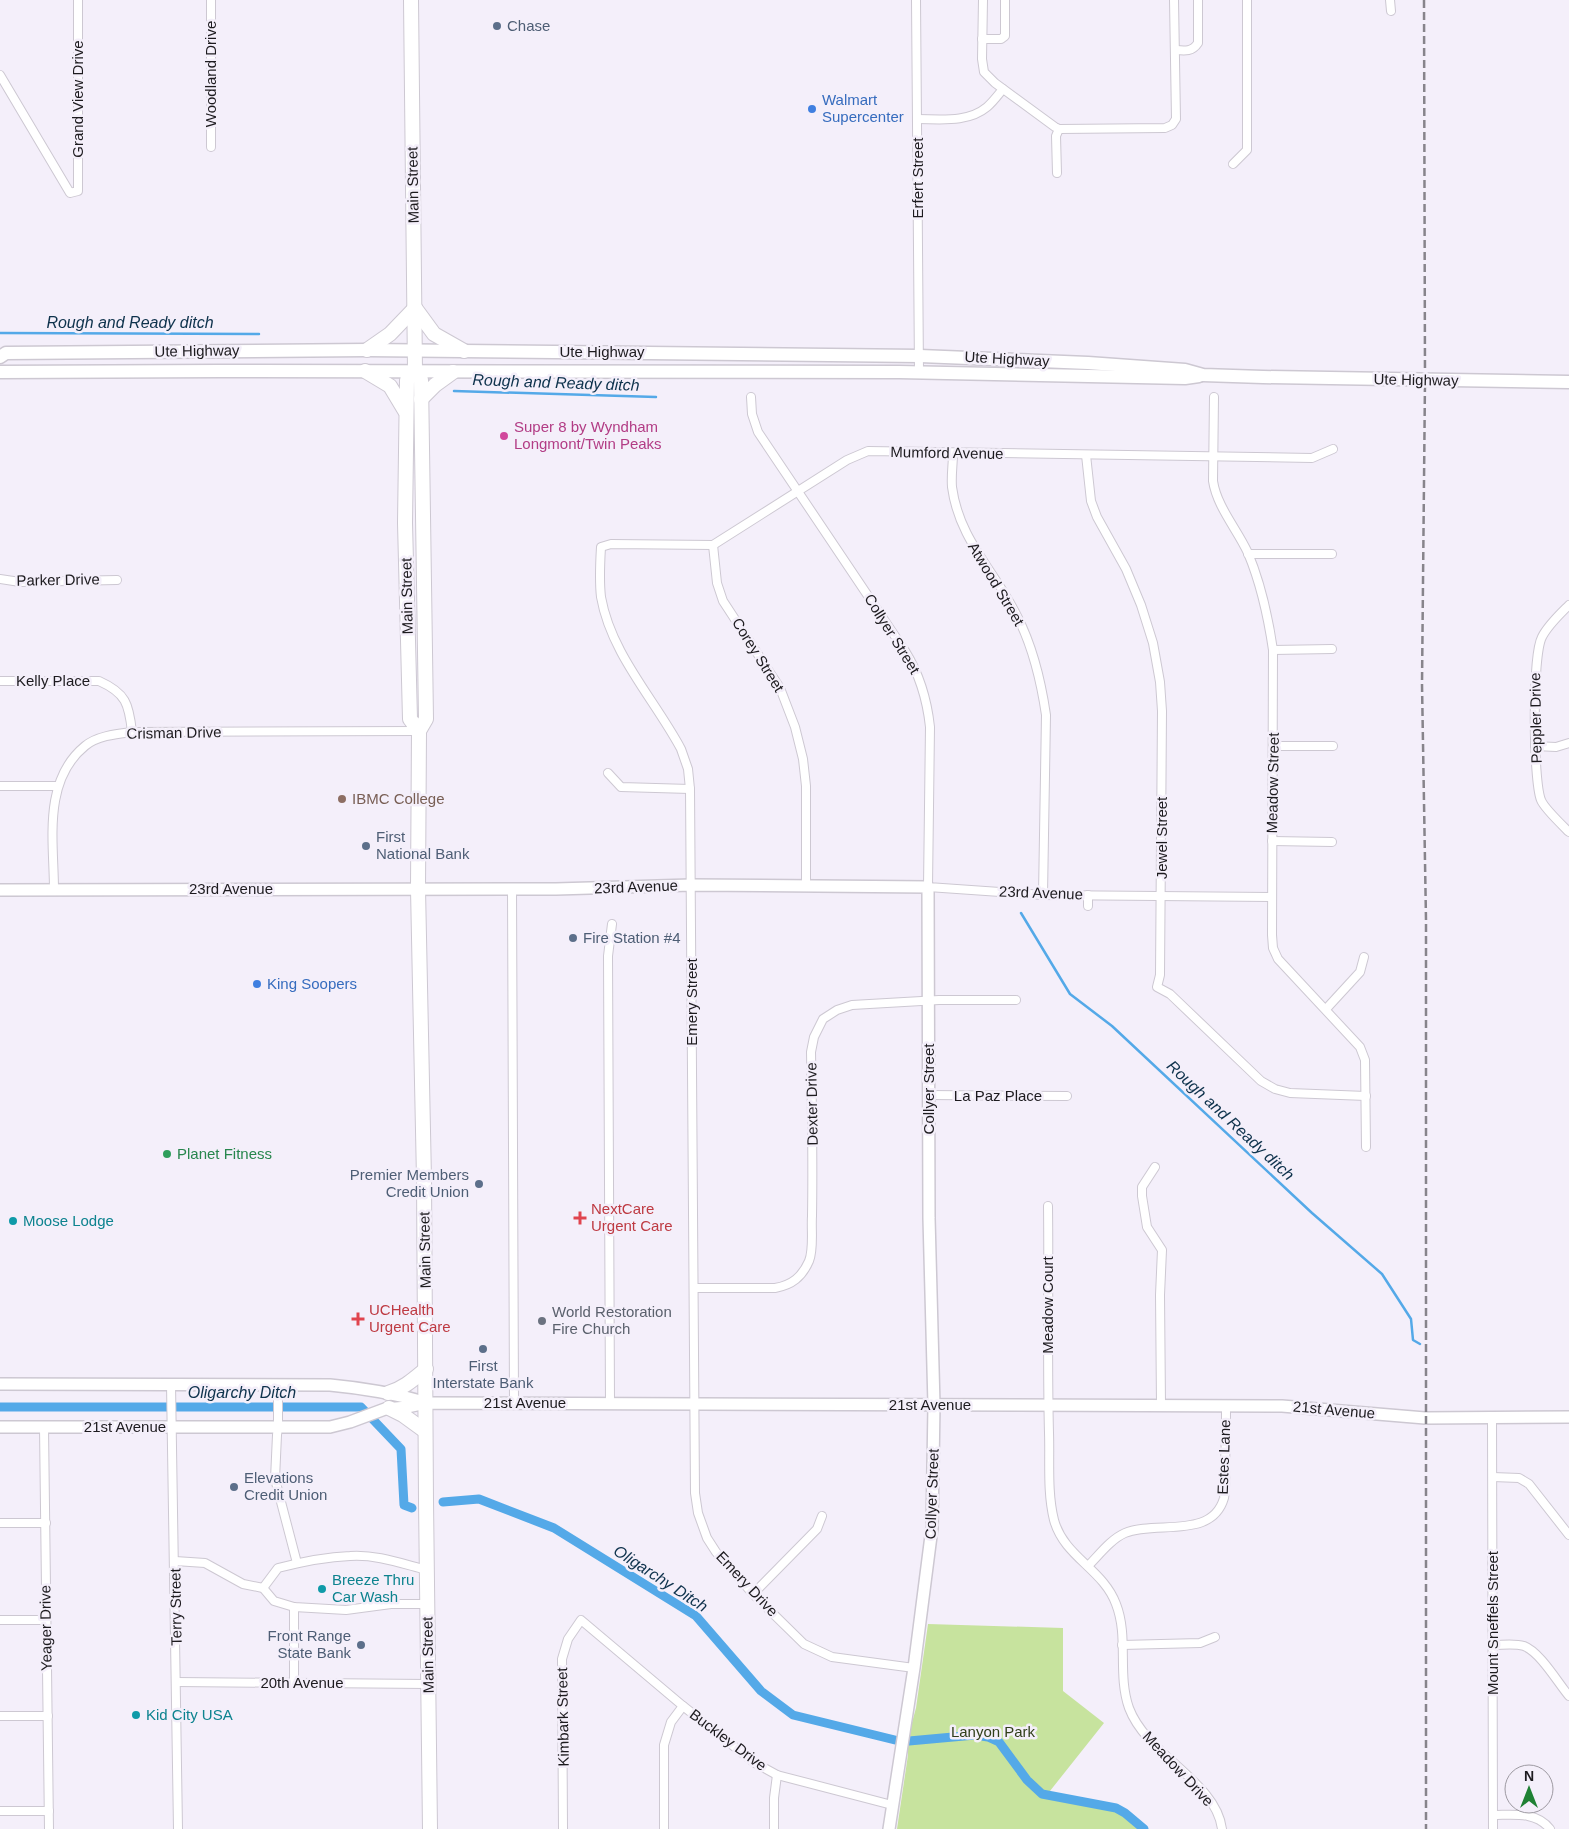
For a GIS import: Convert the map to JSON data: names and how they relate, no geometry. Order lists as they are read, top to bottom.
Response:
{
  "streets": {
    "highway": ["Main Street"],
    "main road": ["Ute Highway"],
    "street": [
      "Woodland Drive",
      "Grand View Drive",
      "Erfert Street",
      "Mumford Avenue",
      "Parker Drive",
      "Atwood Street",
      "Collyer Street",
      "Corey Street",
      "Kelly Place",
      "Peppler Drive",
      "Crisman Drive",
      "Meadow Street",
      "Jewel Street",
      "23rd Avenue",
      "Emery Street",
      "La Paz Place",
      "Dexter Drive",
      "Meadow Court",
      "21st Avenue",
      "Estes Lane",
      "Emery Drive",
      "Terry Street",
      "Mount Sneffels Street",
      "Yeager Drive",
      "20th Avenue",
      "Kimbark Street",
      "Buckley Drive",
      "Meadow Drive"
    ]
  },
  "crossings": [
    ["Erfert Street", "Ute Highway"],
    ["Main Street", "Ute Highway"],
    ["Main Street", "Crisman Drive"],
    ["Main Street", "23rd Avenue"],
    ["Main Street", "21st Avenue"],
    ["Main Street", "20th Avenue"],
    ["Mumford Avenue", "Atwood Street"],
    ["Mumford Avenue", "Collyer Street"],
    ["Mumford Avenue", "Corey Street"],
    ["Mumford Avenue", "Meadow Street"],
    ["Mumford Avenue", "Jewel Street"],
    ["Mumford Avenue", "Emery Street"],
    ["Atwood Street", "23rd Avenue"],
    ["Collyer Street", "23rd Avenue"],
    ["Collyer Street", "La Paz Place"],
    ["Collyer Street", "Dexter Drive"],
    ["Collyer Street", "21st Avenue"],
    ["Collyer Street", "Emery Drive"],
    ["Collyer Street", "Buckley Drive"],
    ["Corey Street", "23rd Avenue"],
    ["Corey Street", "Emery Street"],
    ["Kelly Place", "Crisman Drive"],
    ["Crisman Drive", "23rd Avenue"],
    ["Meadow Street", "Jewel Street"],
    ["Meadow Street", "23rd Avenue"],
    ["Jewel Street", "23rd Avenue"],
    ["23rd Avenue", "Emery Street"],
    ["Emery Street", "Dexter Drive"],
    ["Emery Street", "21st Avenue"],
    ["Emery Street", "Emery Drive"],
    ["Meadow Court", "21st Avenue"],
    ["Meadow Court", "Meadow Drive"],
    ["21st Avenue", "Estes Lane"],
    ["21st Avenue", "Emery Drive"],
    ["21st Avenue", "Terry Street"],
    ["21st Avenue", "Mount Sneffels Street"],
    ["21st Avenue", "Yeager Drive"],
    ["21st Avenue", "Meadow Drive"],
    ["Estes Lane", "Meadow Drive"],
    ["Terry Street", "20th Avenue"],
    ["Kimbark Street", "Buckley Drive"]
  ],
  "water": ["Rough and Ready ditch", "Oligarchy Ditch"],
  "parks": ["Lanyon Park"],
  "places": {
    "other": [
      "Chase",
      "Walmart Supercenter",
      "Super 8 by Wyndham Longmont/Twin Peaks",
      "IBMC College",
      "First National Bank",
      "Fire Station #4",
      "King Soopers",
      "Planet Fitness",
      "Premier Members Credit Union",
      "Moose Lodge",
      "World Restoration Fire Church",
      "First Interstate Bank",
      "Elevations Credit Union",
      "Breeze Thru Car Wash",
      "Front Range State Bank",
      "Kid City USA"
    ],
    "health": ["NextCare Urgent Care", "UCHealth Urgent Care"]
  },
  "north": "top"
}
